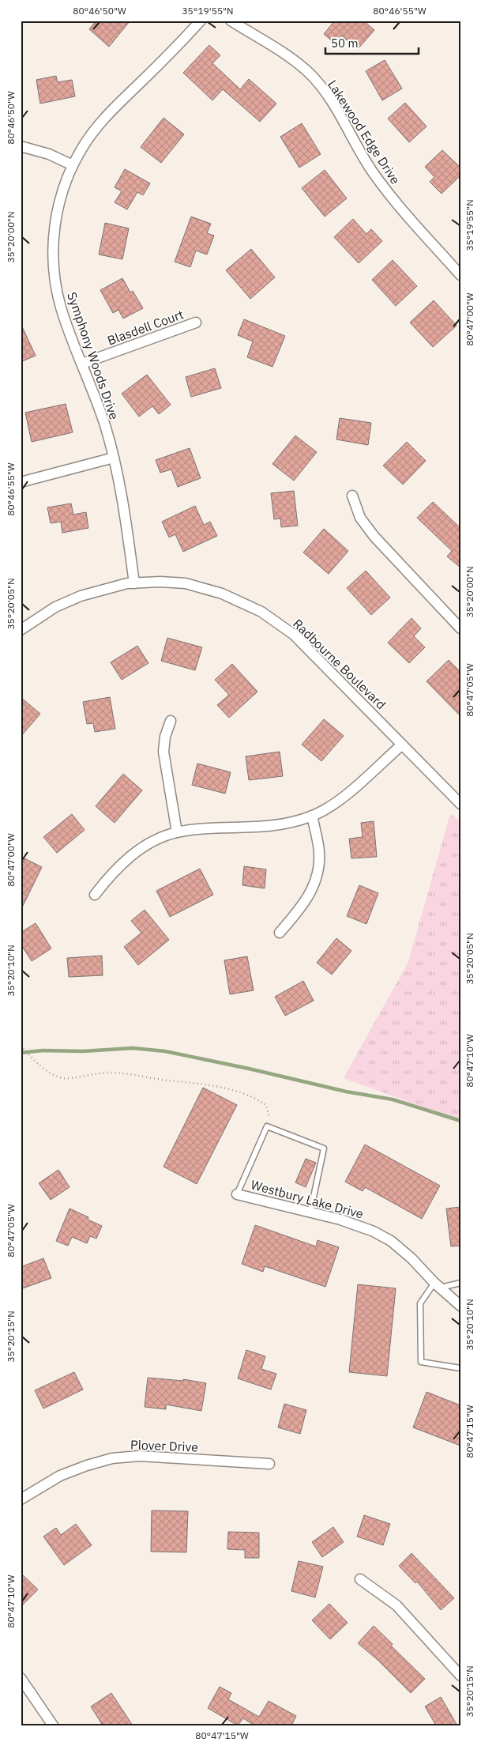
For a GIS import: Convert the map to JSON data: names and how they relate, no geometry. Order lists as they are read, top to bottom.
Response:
{
  "streets": {
    "street": [
      "Lakewood Edge Drive",
      "Blasdell Court",
      "Symphony Woods Drive",
      "Radbourne Boulevard",
      "Westbury Lake Drive",
      "Plover Drive"
    ]
  },
  "crossings": [
    ["Blasdell Court", "Symphony Woods Drive"],
    ["Symphony Woods Drive", "Radbourne Boulevard"]
  ],
  "scale_bar": "50 m",
  "coordinates": [
    "80°46'50\"W",
    "35°19'55\"N",
    "80°46'55\"W",
    "35°20'00\"N",
    "80°47'00\"W",
    "35°20'05\"N",
    "80°47'05\"W",
    "35°20'10\"N",
    "80°47'10\"W",
    "35°20'15\"N",
    "80°47'15\"W"
  ]
}
